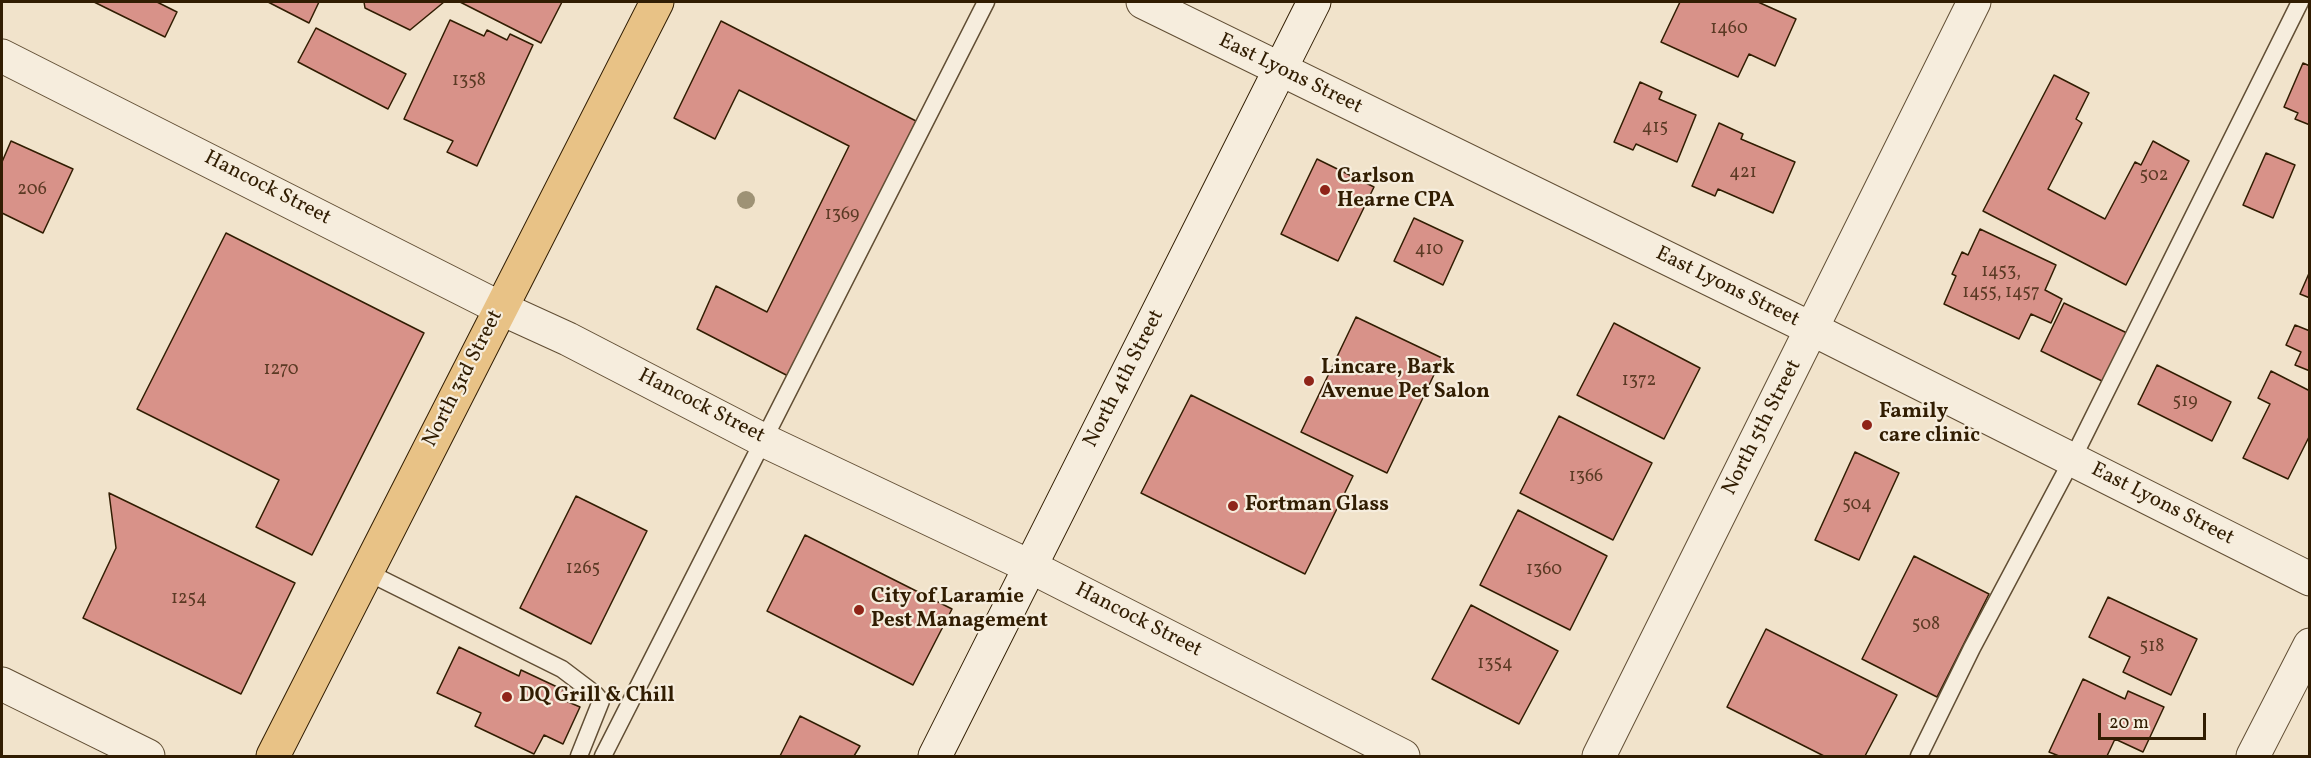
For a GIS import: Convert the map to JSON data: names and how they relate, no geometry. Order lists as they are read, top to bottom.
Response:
{
  "streets": {
    "main road": ["North 3rd Street"],
    "street": [
      "East Lyons Street",
      "Hancock Street",
      "North 4th Street",
      "North 5th Street"
    ]
  },
  "crossings": [
    ["East Lyons Street", "North 4th Street"],
    ["East Lyons Street", "North 5th Street"],
    ["Hancock Street", "North 3rd Street"],
    ["Hancock Street", "North 4th Street"]
  ],
  "places": [
    "Carlson Hearne CPA",
    "Lincare, Bark Avenue Pet Salon",
    "Family care clinic",
    "Fortman Glass",
    "City of Laramie Pest Management",
    "DQ Grill & Chill"
  ],
  "house_numbers": [
    "1460",
    "1358",
    "415",
    "421",
    "502",
    "206",
    "1369",
    "410",
    "1453, 1455, 1457",
    "1270",
    "1372",
    "519",
    "1366",
    "504",
    "1265",
    "1360",
    "1254",
    "508",
    "518",
    "1354"
  ],
  "scale_bar": "20 m"
}
